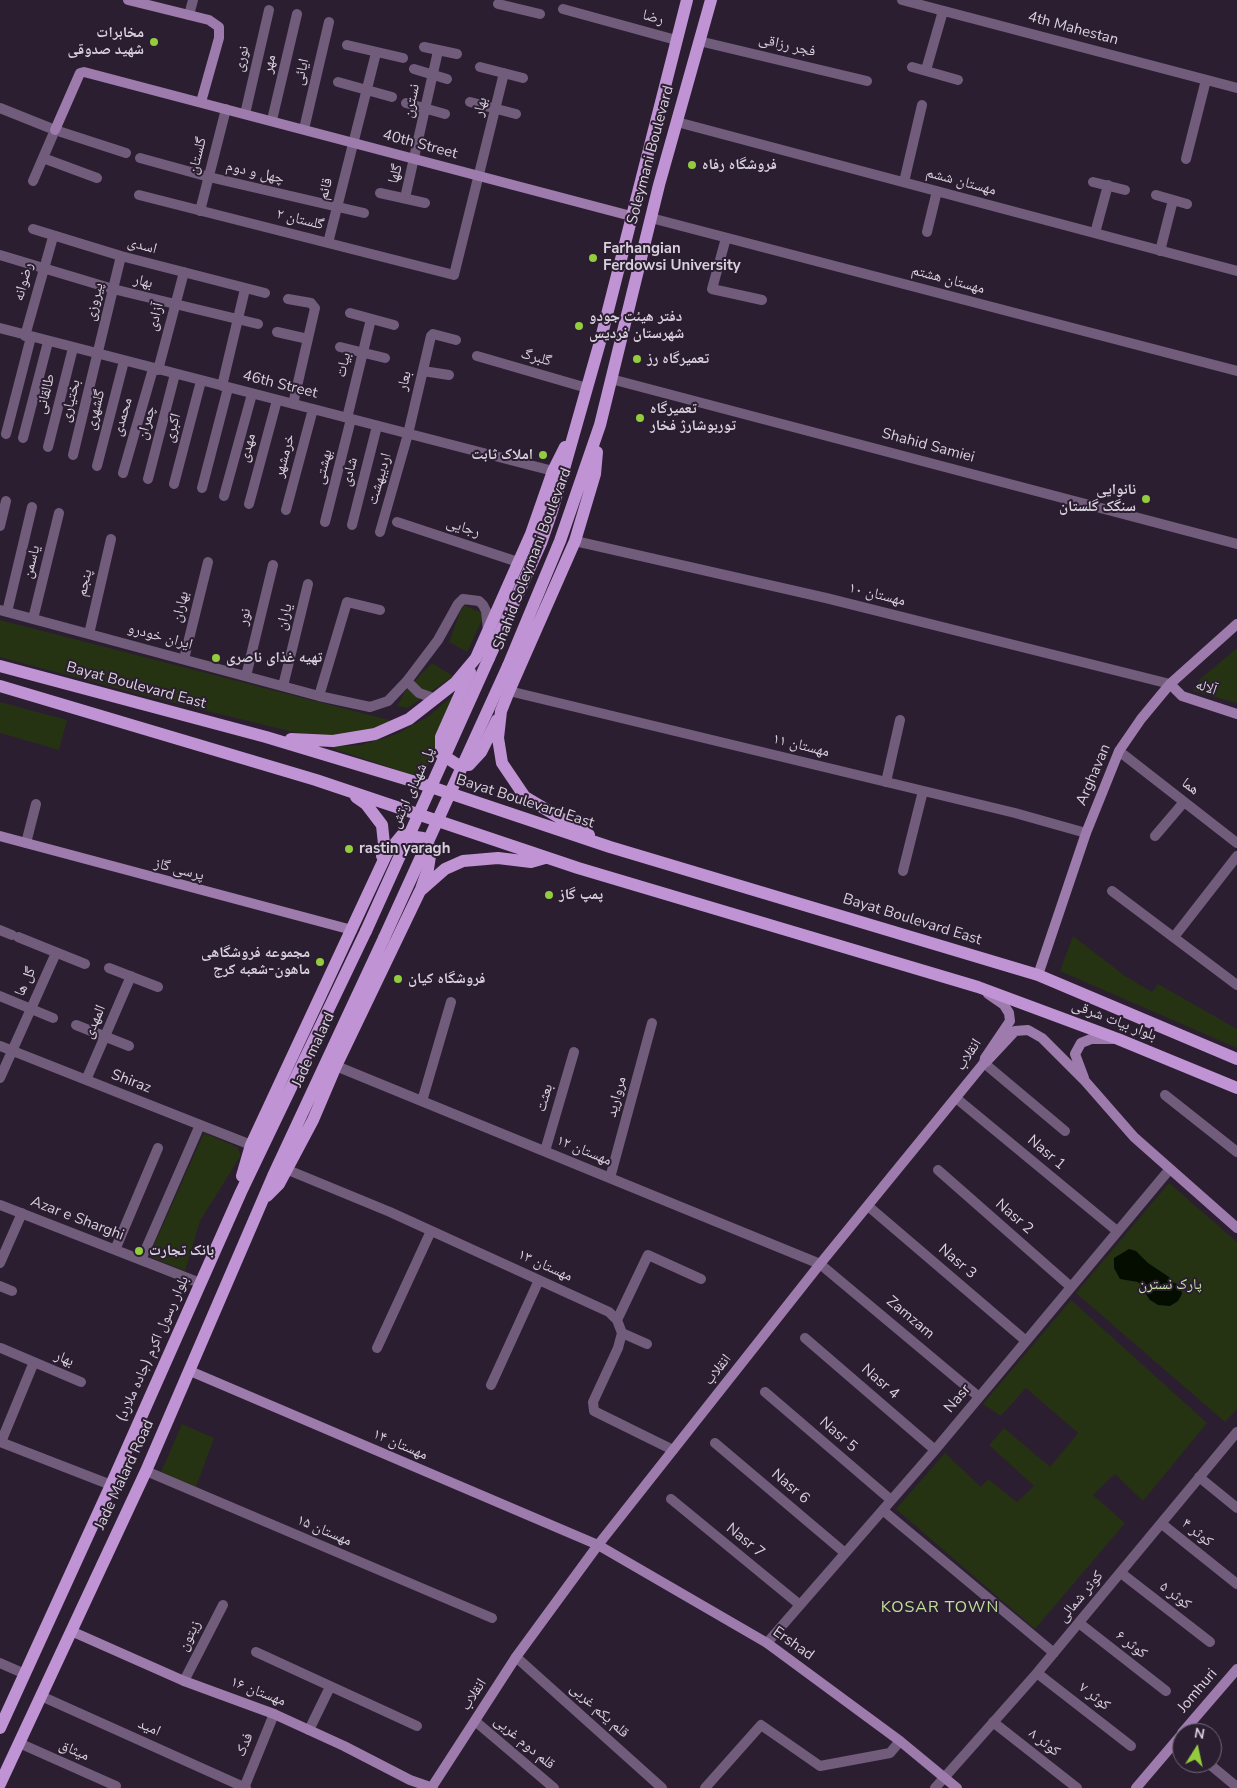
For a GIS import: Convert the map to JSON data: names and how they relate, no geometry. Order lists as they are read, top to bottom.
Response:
{
  "streets": {
    "main road": [
      "Soleymani Boulevard",
      "Shahid Soleymani Boulevard",
      "Bayat Boulevard East",
      "پل شهدای ارتش",
      "بلوار بیات شرقی",
      "Jade malard",
      "بلوار رسول اکرم (جاده ملارد)",
      "Jade Malard Road"
    ],
    "street": [
      "رضا",
      "4th Mahestan",
      "فجر رزاقی",
      "نوری",
      "مهر",
      "ایائی",
      "نسترن",
      "بهار",
      "40th Street",
      "گلستان",
      "چهل و دوم",
      "گلها",
      "مهستان ششم",
      "قائم",
      "گلستان ۲",
      "اسدی",
      "مهستان هشتم",
      "رضوانه",
      "پیروزی",
      "آزادی",
      "گلبرگ",
      "بیات",
      "بعار",
      "46th Street",
      "طالقانی",
      "بختیاری",
      "گلشهری",
      "محمدی",
      "چمران",
      "اکبری",
      "Shahid Samiei",
      "مهدی",
      "خرمشهر",
      "بهشتی",
      "شادی",
      "اردیبهشت",
      "رجایی",
      "یاسمن",
      "پنجم",
      "مهستان ۱۰",
      "بهاران",
      "نور",
      "یاران",
      "ایران خودرو",
      "آلاله",
      "مهستان ۱۱",
      "Arghavan",
      "هما",
      "پرسی گاز",
      "گل ها",
      "المهدی",
      "انقلاب",
      "Shiraz",
      "مروارید",
      "بعثت",
      "مهستان ۱۲",
      "Nasr 1",
      "Nasr 2",
      "Azar e Sharghi",
      "Nasr 3",
      "مهستان ۱۳",
      "Zamzam",
      "Nasr 4",
      "Nasr",
      "Nasr 5",
      "مهستان ۱۴",
      "Nasr 6",
      "مهستان ۱۵",
      "کوثر ۴",
      "Nasr 7",
      "کوثر ۵",
      "کوثر شمالی",
      "زیتون",
      "Ershad",
      "کوثر ۶",
      "Jomhuri",
      "مهستان ۱۶",
      "کوثر ۷",
      "قلم یکم غربی",
      "امید",
      "قلم دوم غربی",
      "کوثر ۸",
      "فدک",
      "میثاق"
    ]
  },
  "crossings": [
    ["رضا", "Soleymani Boulevard"],
    ["فجر رزاقی", "Soleymani Boulevard"],
    ["نوری", "40th Street"],
    ["مهر", "40th Street"],
    ["ایائی", "40th Street"],
    ["نسترن", "40th Street"],
    ["نسترن", "گلها"],
    ["بهار", "40th Street"],
    ["بهار", "گلستان ۲"],
    ["بهار", "رضوانه"],
    ["بهار", "پیروزی"],
    ["بهار", "آزادی"],
    ["40th Street", "Soleymani Boulevard"],
    ["40th Street", "گلستان"],
    ["40th Street", "گلها"],
    ["40th Street", "قائم"],
    ["40th Street", "گلستان ۲"],
    ["Soleymani Boulevard", "مهستان ششم"],
    ["Soleymani Boulevard", "مهستان هشتم"],
    ["Soleymani Boulevard", "گلبرگ"],
    ["Soleymani Boulevard", "Shahid Samiei"],
    ["Soleymani Boulevard", "Shahid Soleymani Boulevard"],
    ["گلستان", "چهل و دوم"],
    ["گلستان", "گلستان ۲"],
    ["چهل و دوم", "قائم"],
    ["قائم", "گلستان ۲"],
    ["اسدی", "رضوانه"],
    ["اسدی", "پیروزی"],
    ["اسدی", "آزادی"],
    ["رضوانه", "46th Street"],
    ["پیروزی", "46th Street"],
    ["پیروزی", "بختیاری"],
    ["آزادی", "46th Street"],
    ["آزادی", "محمدی"],
    ["بیات", "46th Street"],
    ["بیات", "بهشتی"],
    ["بعار", "46th Street"],
    ["بعار", "اردیبهشت"],
    ["46th Street", "طالقانی"],
    ["46th Street", "بختیاری"],
    ["46th Street", "گلشهری"],
    ["46th Street", "محمدی"],
    ["46th Street", "چمران"],
    ["46th Street", "اکبری"],
    ["46th Street", "مهدی"],
    ["46th Street", "خرمشهر"],
    ["46th Street", "بهشتی"],
    ["46th Street", "شادی"],
    ["46th Street", "اردیبهشت"],
    ["Shahid Soleymani Boulevard", "پل شهدای ارتش"],
    ["Shahid Soleymani Boulevard", "Jade malard"],
    ["یاسمن", "ایران خودرو"],
    ["پنجم", "ایران خودرو"],
    ["مهستان ۱۰", "آلاله"],
    ["مهستان ۱۰", "Arghavan"],
    ["بهاران", "ایران خودرو"],
    ["نور", "ایران خودرو"],
    ["یاران", "ایران خودرو"],
    ["Bayat Boulevard East", "Arghavan"],
    ["Bayat Boulevard East", "بلوار بیات شرقی"],
    ["آلاله", "Arghavan"],
    ["مهستان ۱۱", "Arghavan"],
    ["Arghavan", "بلوار بیات شرقی"],
    ["پل شهدای ارتش", "بلوار رسول اکرم (جاده ملارد)"],
    ["گل ها", "Shiraz"],
    ["بلوار بیات شرقی", "انقلاب"],
    ["المهدی", "Shiraz"],
    ["Jade malard", "Jade Malard Road"],
    ["انقلاب", "مهستان ۱۲"],
    ["انقلاب", "Nasr 1"],
    ["انقلاب", "Nasr 3"],
    ["انقلاب", "Zamzam"],
    ["انقلاب", "مهستان ۱۴"],
    ["انقلاب", "Ershad"],
    ["انقلاب", "مهستان ۱۶"],
    ["انقلاب", "قلم یکم غربی"],
    ["انقلاب", "قلم دوم غربی"],
    ["مروارید", "مهستان ۱۲"],
    ["بعثت", "مهستان ۱۲"],
    ["مهستان ۱۲", "Zamzam"],
    ["Nasr 1", "Nasr"],
    ["Nasr 2", "Nasr"],
    ["Azar e Sharghi", "بلوار رسول اکرم (جاده ملارد)"],
    ["Nasr 3", "Nasr"],
    ["Zamzam", "Nasr"],
    ["Nasr 4", "Nasr"],
    ["Nasr", "Nasr 5"],
    ["Nasr", "Nasr 6"],
    ["Nasr", "Nasr 7"],
    ["Nasr", "Ershad"],
    ["مهستان ۱۴", "Jade Malard Road"],
    ["مهستان ۱۴", "Ershad"],
    ["Jade Malard Road", "مهستان ۱۵"],
    ["Jade Malard Road", "مهستان ۱۶"],
    ["Jade Malard Road", "امید"],
    ["Jade Malard Road", "میثاق"],
    ["کوثر ۴", "کوثر شمالی"],
    ["کوثر ۵", "کوثر شمالی"],
    ["کوثر شمالی", "Ershad"],
    ["کوثر شمالی", "کوثر ۶"],
    ["کوثر شمالی", "کوثر ۷"],
    ["کوثر شمالی", "کوثر ۸"],
    ["زیتون", "مهستان ۱۶"],
    ["مهستان ۱۶", "فدک"],
    ["امید", "فدک"]
  ],
  "districts": ["KOSAR TOWN"],
  "parks": ["پارک نسترن"],
  "places": [
    "مخابرات شهید صدوقی",
    "فروشگاه رفاه",
    "Farhangian Ferdowsi University",
    "دفتر هیئت جودو شهرستان فردیس",
    "تعمیرگاه رز",
    "تعمیرگاه توربوشارژ فخار",
    "املاک ثابت",
    "نانوایی سنگک گلستان",
    "تهیه غذای ناصری",
    "rastin yaragh",
    "پمپ گاز",
    "مجموعه فروشگاهی ماهون-شعبه کرج",
    "فروشگاه کیان",
    "بانک تجارت"
  ],
  "north": "top"
}
